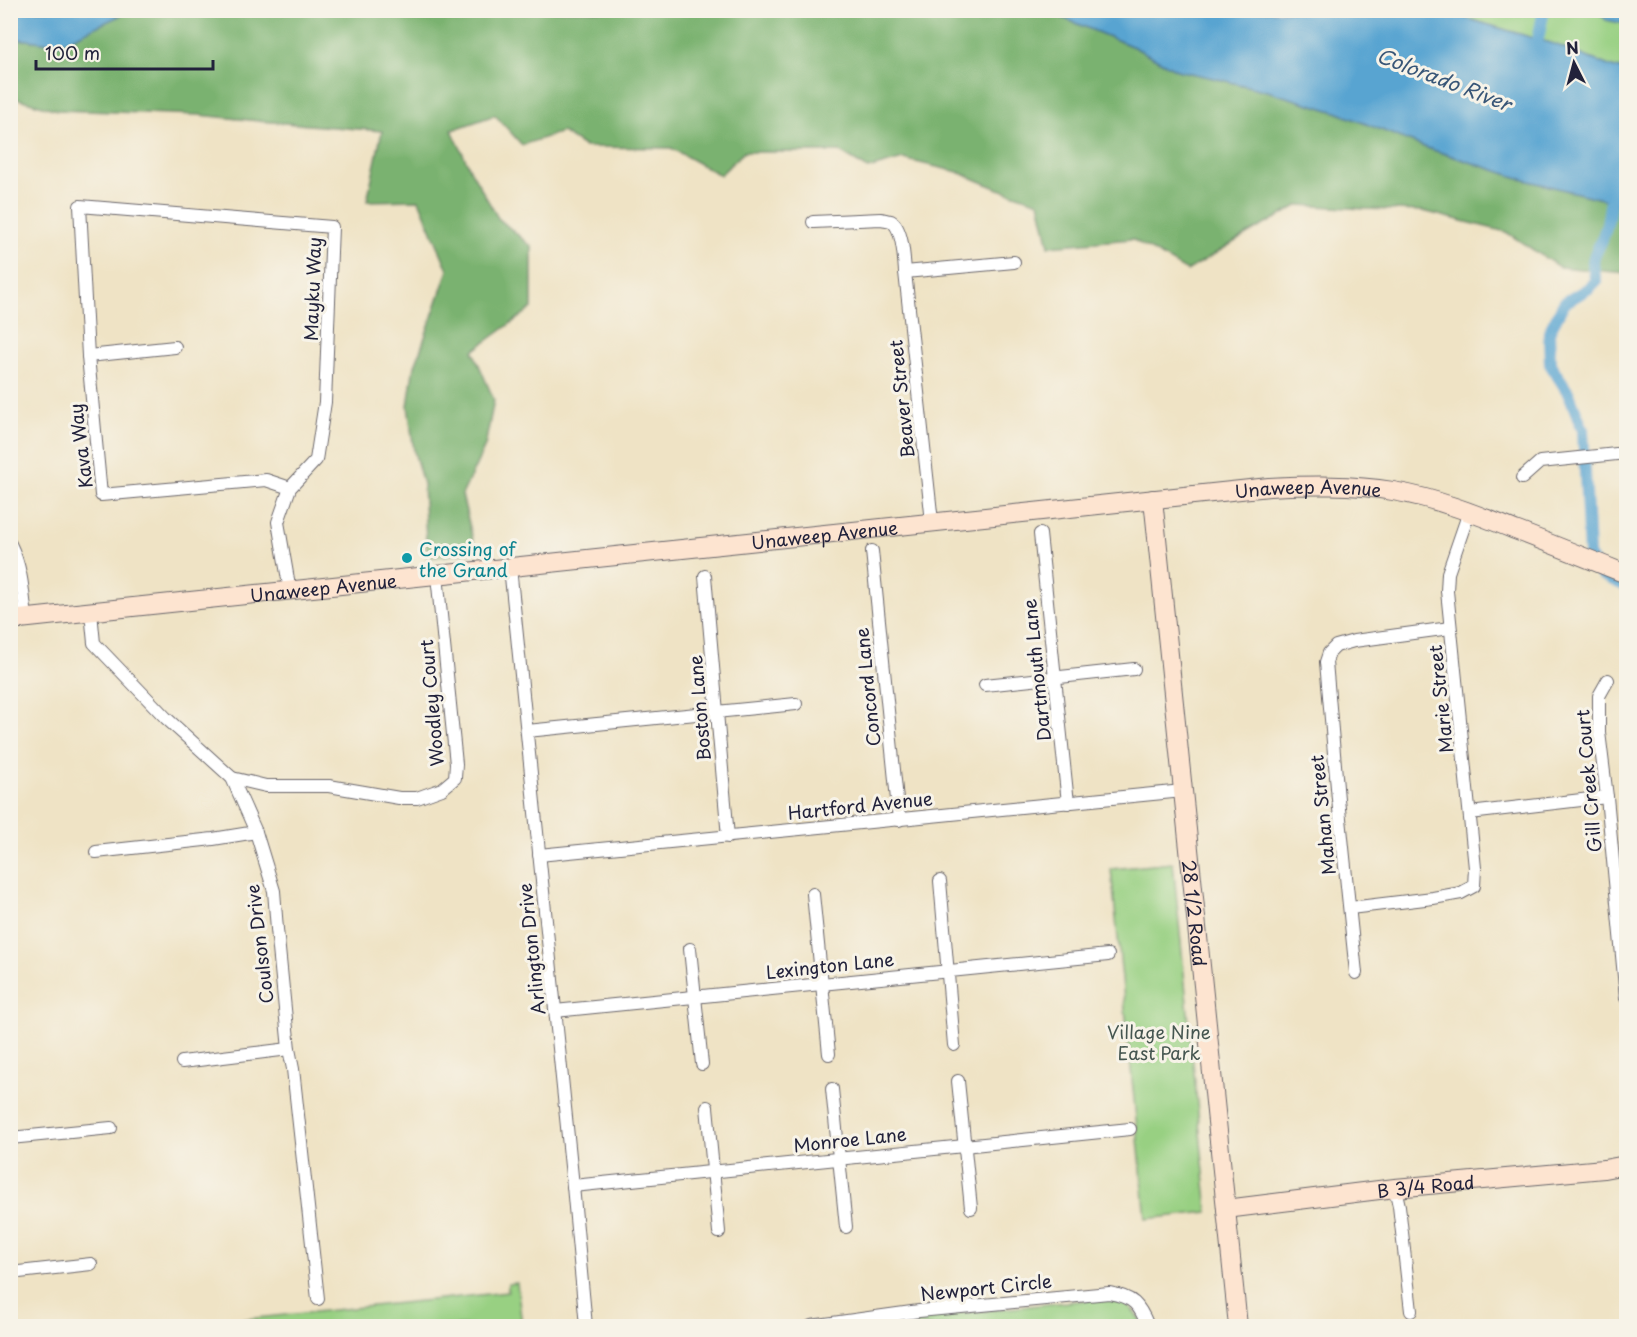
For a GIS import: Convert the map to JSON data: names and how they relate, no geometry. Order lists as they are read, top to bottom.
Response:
{
  "streets": {
    "main road": ["Unaweep Avenue", "28 1/2 Road", "B 3/4 Road"],
    "street": [
      "Mayku Way",
      "Beaver Street",
      "Kava Way",
      "Dartmouth Lane",
      "Concord Lane",
      "Marie Street",
      "Woodley Court",
      "Boston Lane",
      "Gill Creek Court",
      "Hartford Avenue",
      "Mahan Street",
      "Coulson Drive",
      "Arlington Drive",
      "Lexington Lane",
      "Monroe Lane",
      "Newport Circle"
    ]
  },
  "crossings": [
    ["Mayku Way", "Kava Way"],
    ["Mayku Way", "Unaweep Avenue"],
    ["Beaver Street", "Unaweep Avenue"],
    ["Unaweep Avenue", "Marie Street"],
    ["Unaweep Avenue", "Woodley Court"],
    ["Unaweep Avenue", "28 1/2 Road"],
    ["Unaweep Avenue", "Coulson Drive"],
    ["Unaweep Avenue", "Arlington Drive"],
    ["Dartmouth Lane", "Hartford Avenue"],
    ["Concord Lane", "Hartford Avenue"],
    ["Marie Street", "Mahan Street"],
    ["Woodley Court", "Coulson Drive"],
    ["Boston Lane", "Hartford Avenue"],
    ["Hartford Avenue", "28 1/2 Road"],
    ["Hartford Avenue", "Arlington Drive"],
    ["28 1/2 Road", "B 3/4 Road"],
    ["Arlington Drive", "Lexington Lane"],
    ["Arlington Drive", "Monroe Lane"]
  ],
  "water": ["Colorado River"],
  "parks": ["Village Nine East Park"],
  "places": ["Crossing of the Grand"],
  "scale_bar": "100 m",
  "north": "top"
}
